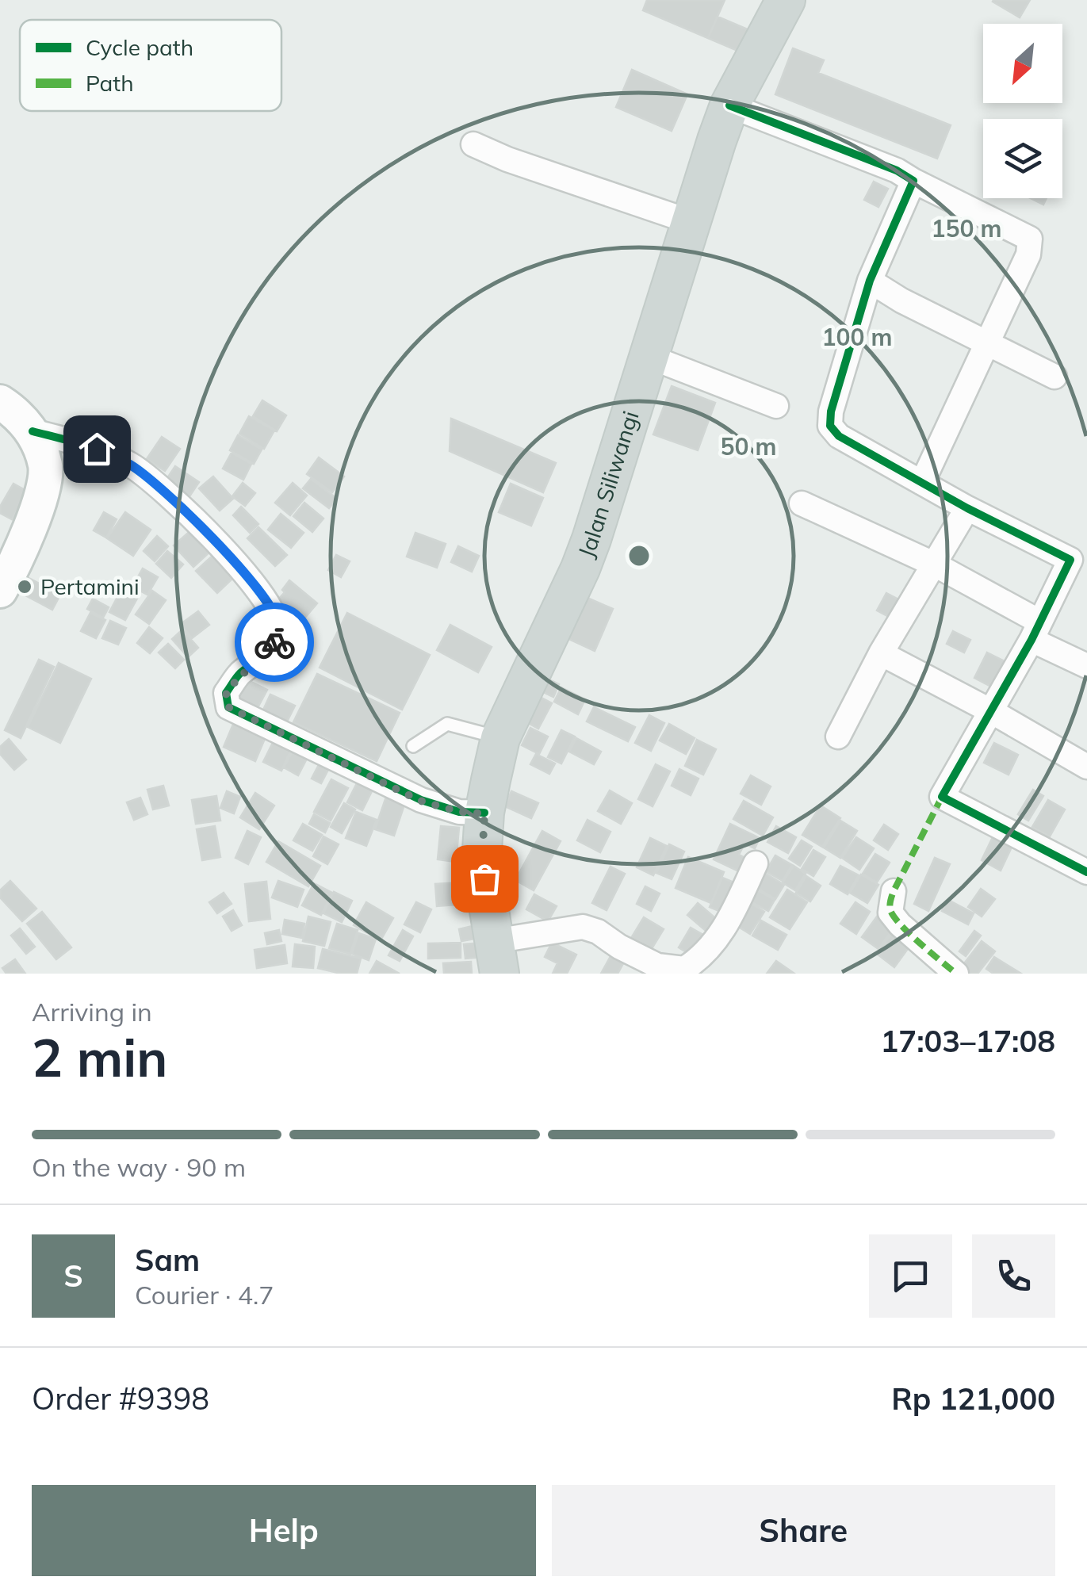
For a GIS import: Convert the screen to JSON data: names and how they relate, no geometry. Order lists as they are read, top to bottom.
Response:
{
  "streets": {
    "main road": ["Jalan Siliwangi"]
  },
  "places": ["Pertamini"],
  "legend": ["Cycle path", "Path"],
  "north": "bottom left",
  "page": {
    "heading": ["2 min", "Arriving in", "17:03–17:08"],
    "panel": [
      "Sam",
      "Courier · 4.7",
      "Order #9398",
      "Rp 121,000"
    ],
    "bar": "On the way · 90 m",
    "round": "S",
    "buttons": ["Help", "Share"]
  },
  "rings": ["150 m", "100 m", "50 m"]
}
